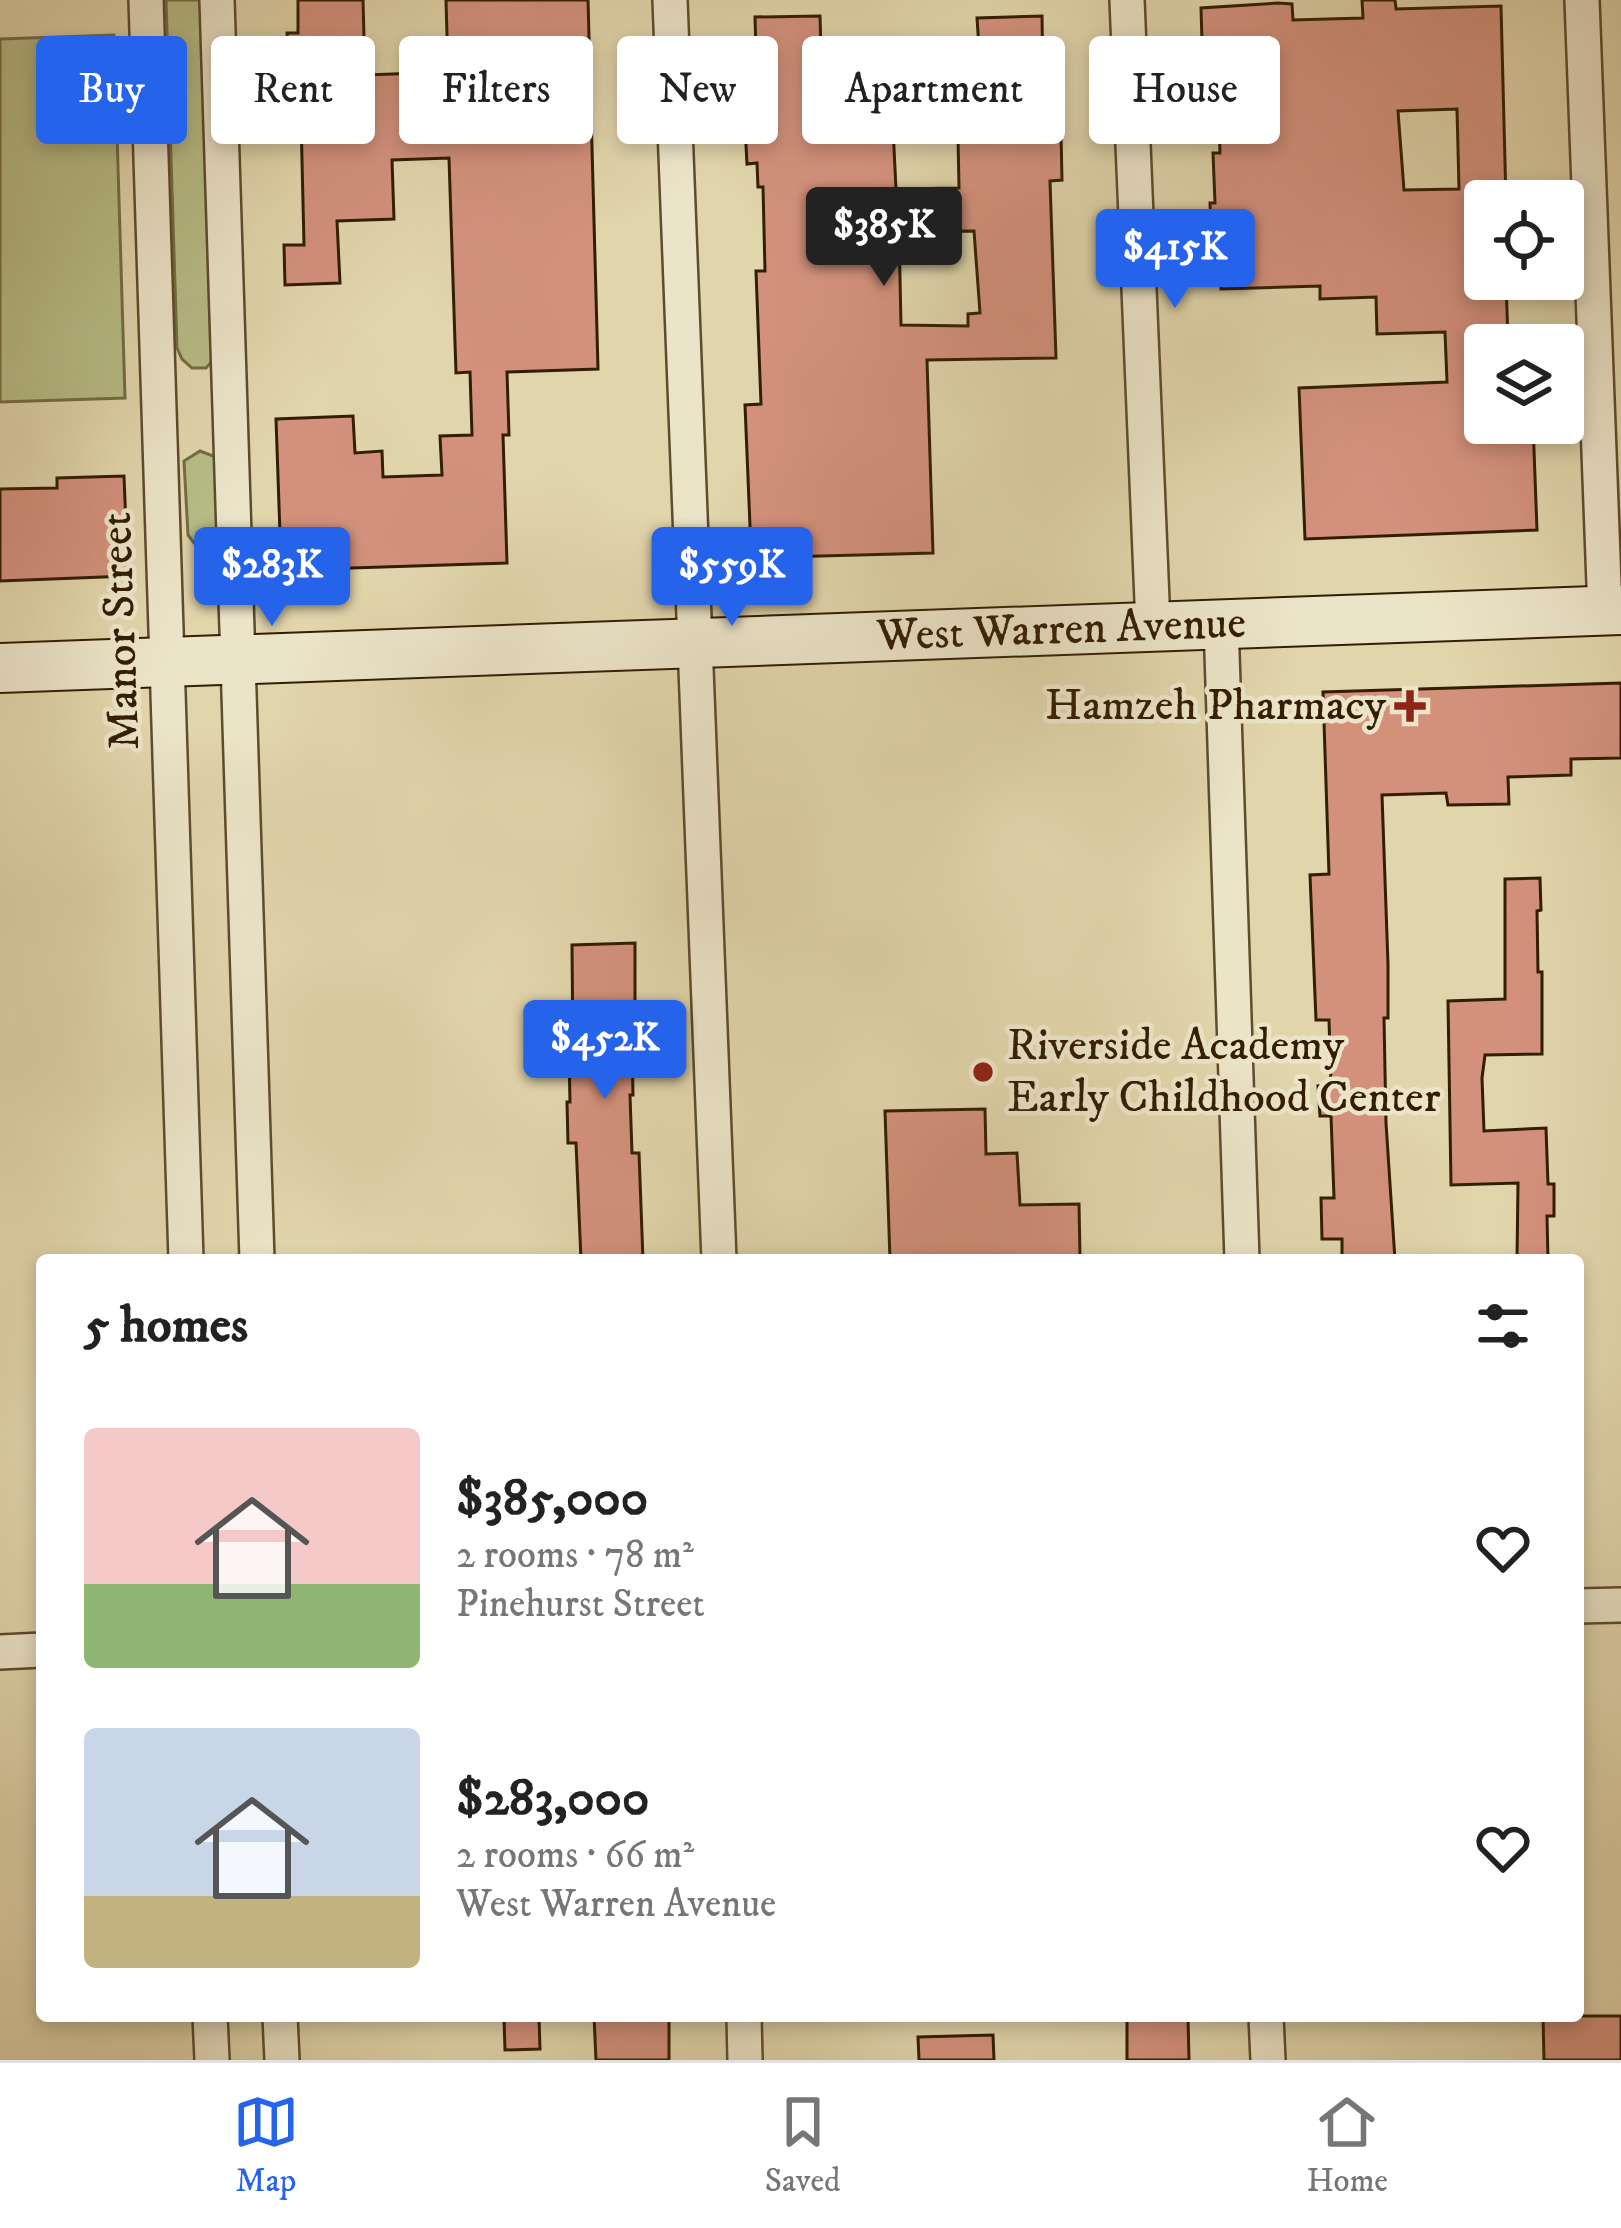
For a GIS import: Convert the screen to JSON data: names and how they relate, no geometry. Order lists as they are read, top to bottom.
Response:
{
  "streets": {
    "main road": ["West Warren Avenue"],
    "street": ["Manor Street"]
  },
  "crossings": [
    ["West Warren Avenue", "Manor Street"]
  ],
  "places": {
    "health": ["Hamzeh Pharmacy"],
    "other": ["Riverside Academy Early Childhood Center"]
  },
  "page": {
    "chip": [
      "Buy",
      "Rent",
      "Filters",
      "New",
      "Apartment",
      "House"
    ],
    "price": [
      "$385K",
      "$415K",
      "$283K",
      "$559K",
      "$452K"
    ],
    "heading": "5 homes",
    "list": [
      {
        "name": "$385,000",
        "note": "2 rooms · 78 m² · Pinehurst Street"
      },
      {
        "name": "$283,000",
        "note": "2 rooms · 66 m² · West Warren Avenue"
      }
    ],
    "tabs": ["Map", "Saved", "Home"]
  }
}
